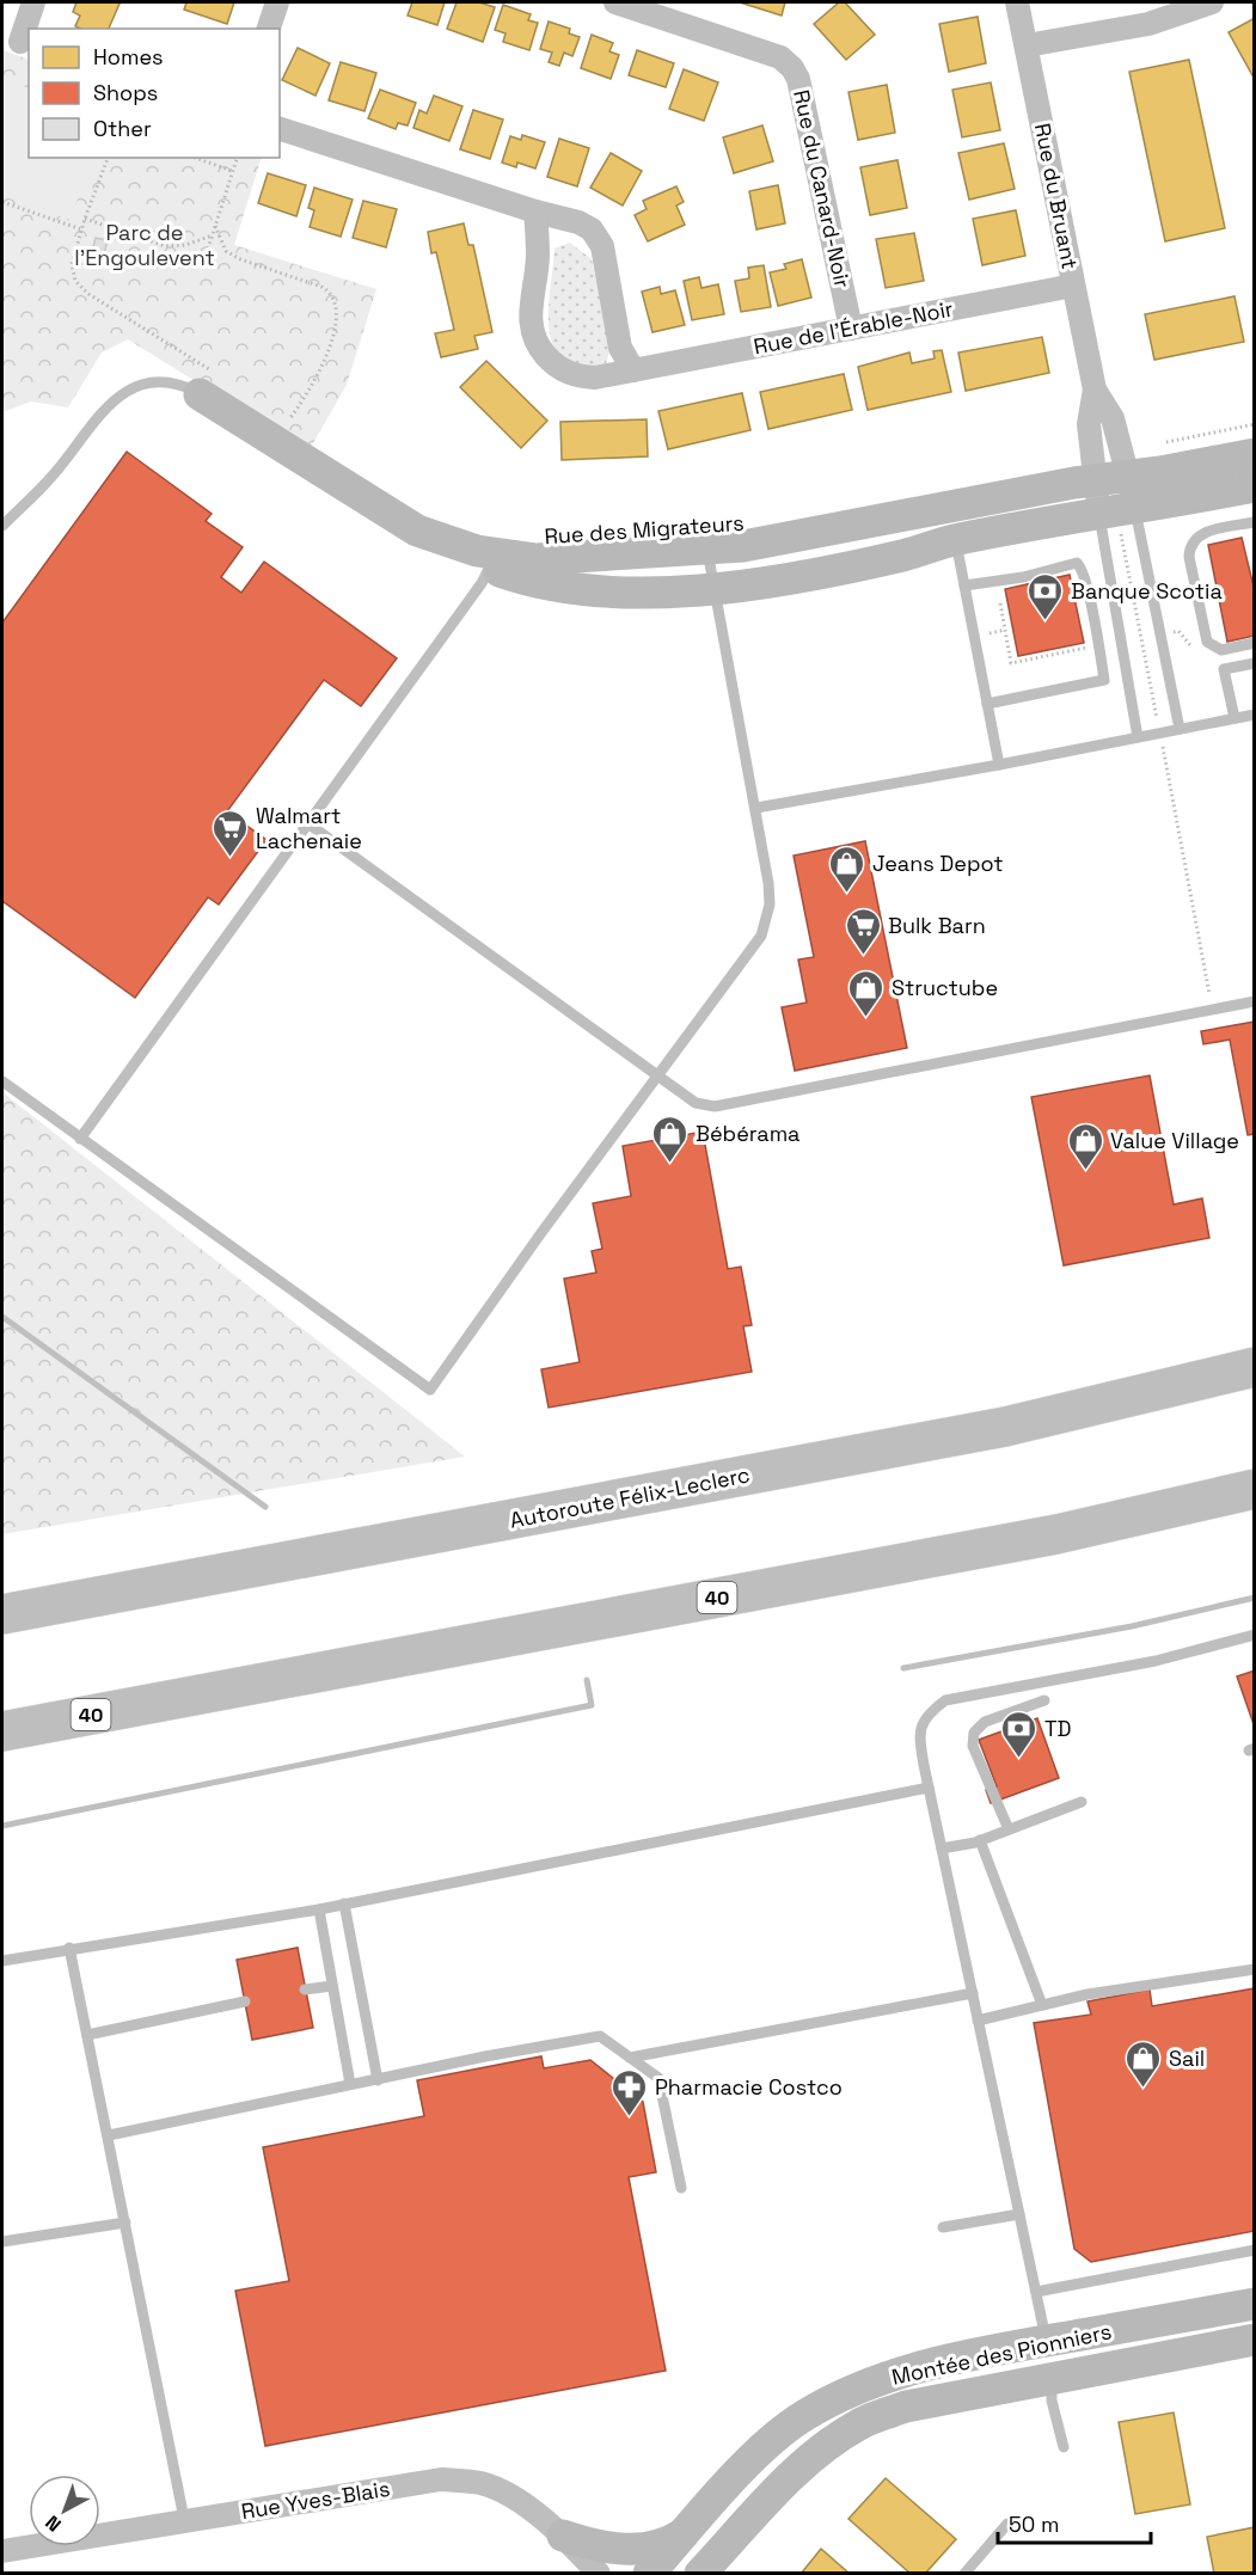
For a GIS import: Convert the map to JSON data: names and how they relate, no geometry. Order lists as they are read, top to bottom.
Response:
{
  "streets": {
    "highway": ["Autoroute Félix-Leclerc", "40"],
    "street": [
      "Rue du Canard-Noir",
      "Rue du Bruant",
      "Rue de l'Érable-Noir",
      "Rue des Migrateurs",
      "Montée des Pionniers",
      "Rue Yves-Blais"
    ]
  },
  "crossings": [
    ["Rue du Canard-Noir", "Rue de l'Érable-Noir"],
    ["Rue du Bruant", "Rue de l'Érable-Noir"],
    ["Rue du Bruant", "Rue des Migrateurs"]
  ],
  "parks": ["Parc de l'Engoulevent"],
  "places": {
    "bank": ["Banque Scotia", "TD"],
    "supermarket": ["Walmart Lachenaie", "Bulk Barn"],
    "shop": [
      "Jeans Depot",
      "Structube",
      "Bébérama",
      "Value Village",
      "Sail"
    ],
    "pharmacy": ["Pharmacie Costco"]
  },
  "legend": ["Homes", "Shops", "Other"],
  "scale_bar": "50 m",
  "north": "bottom left"
}
